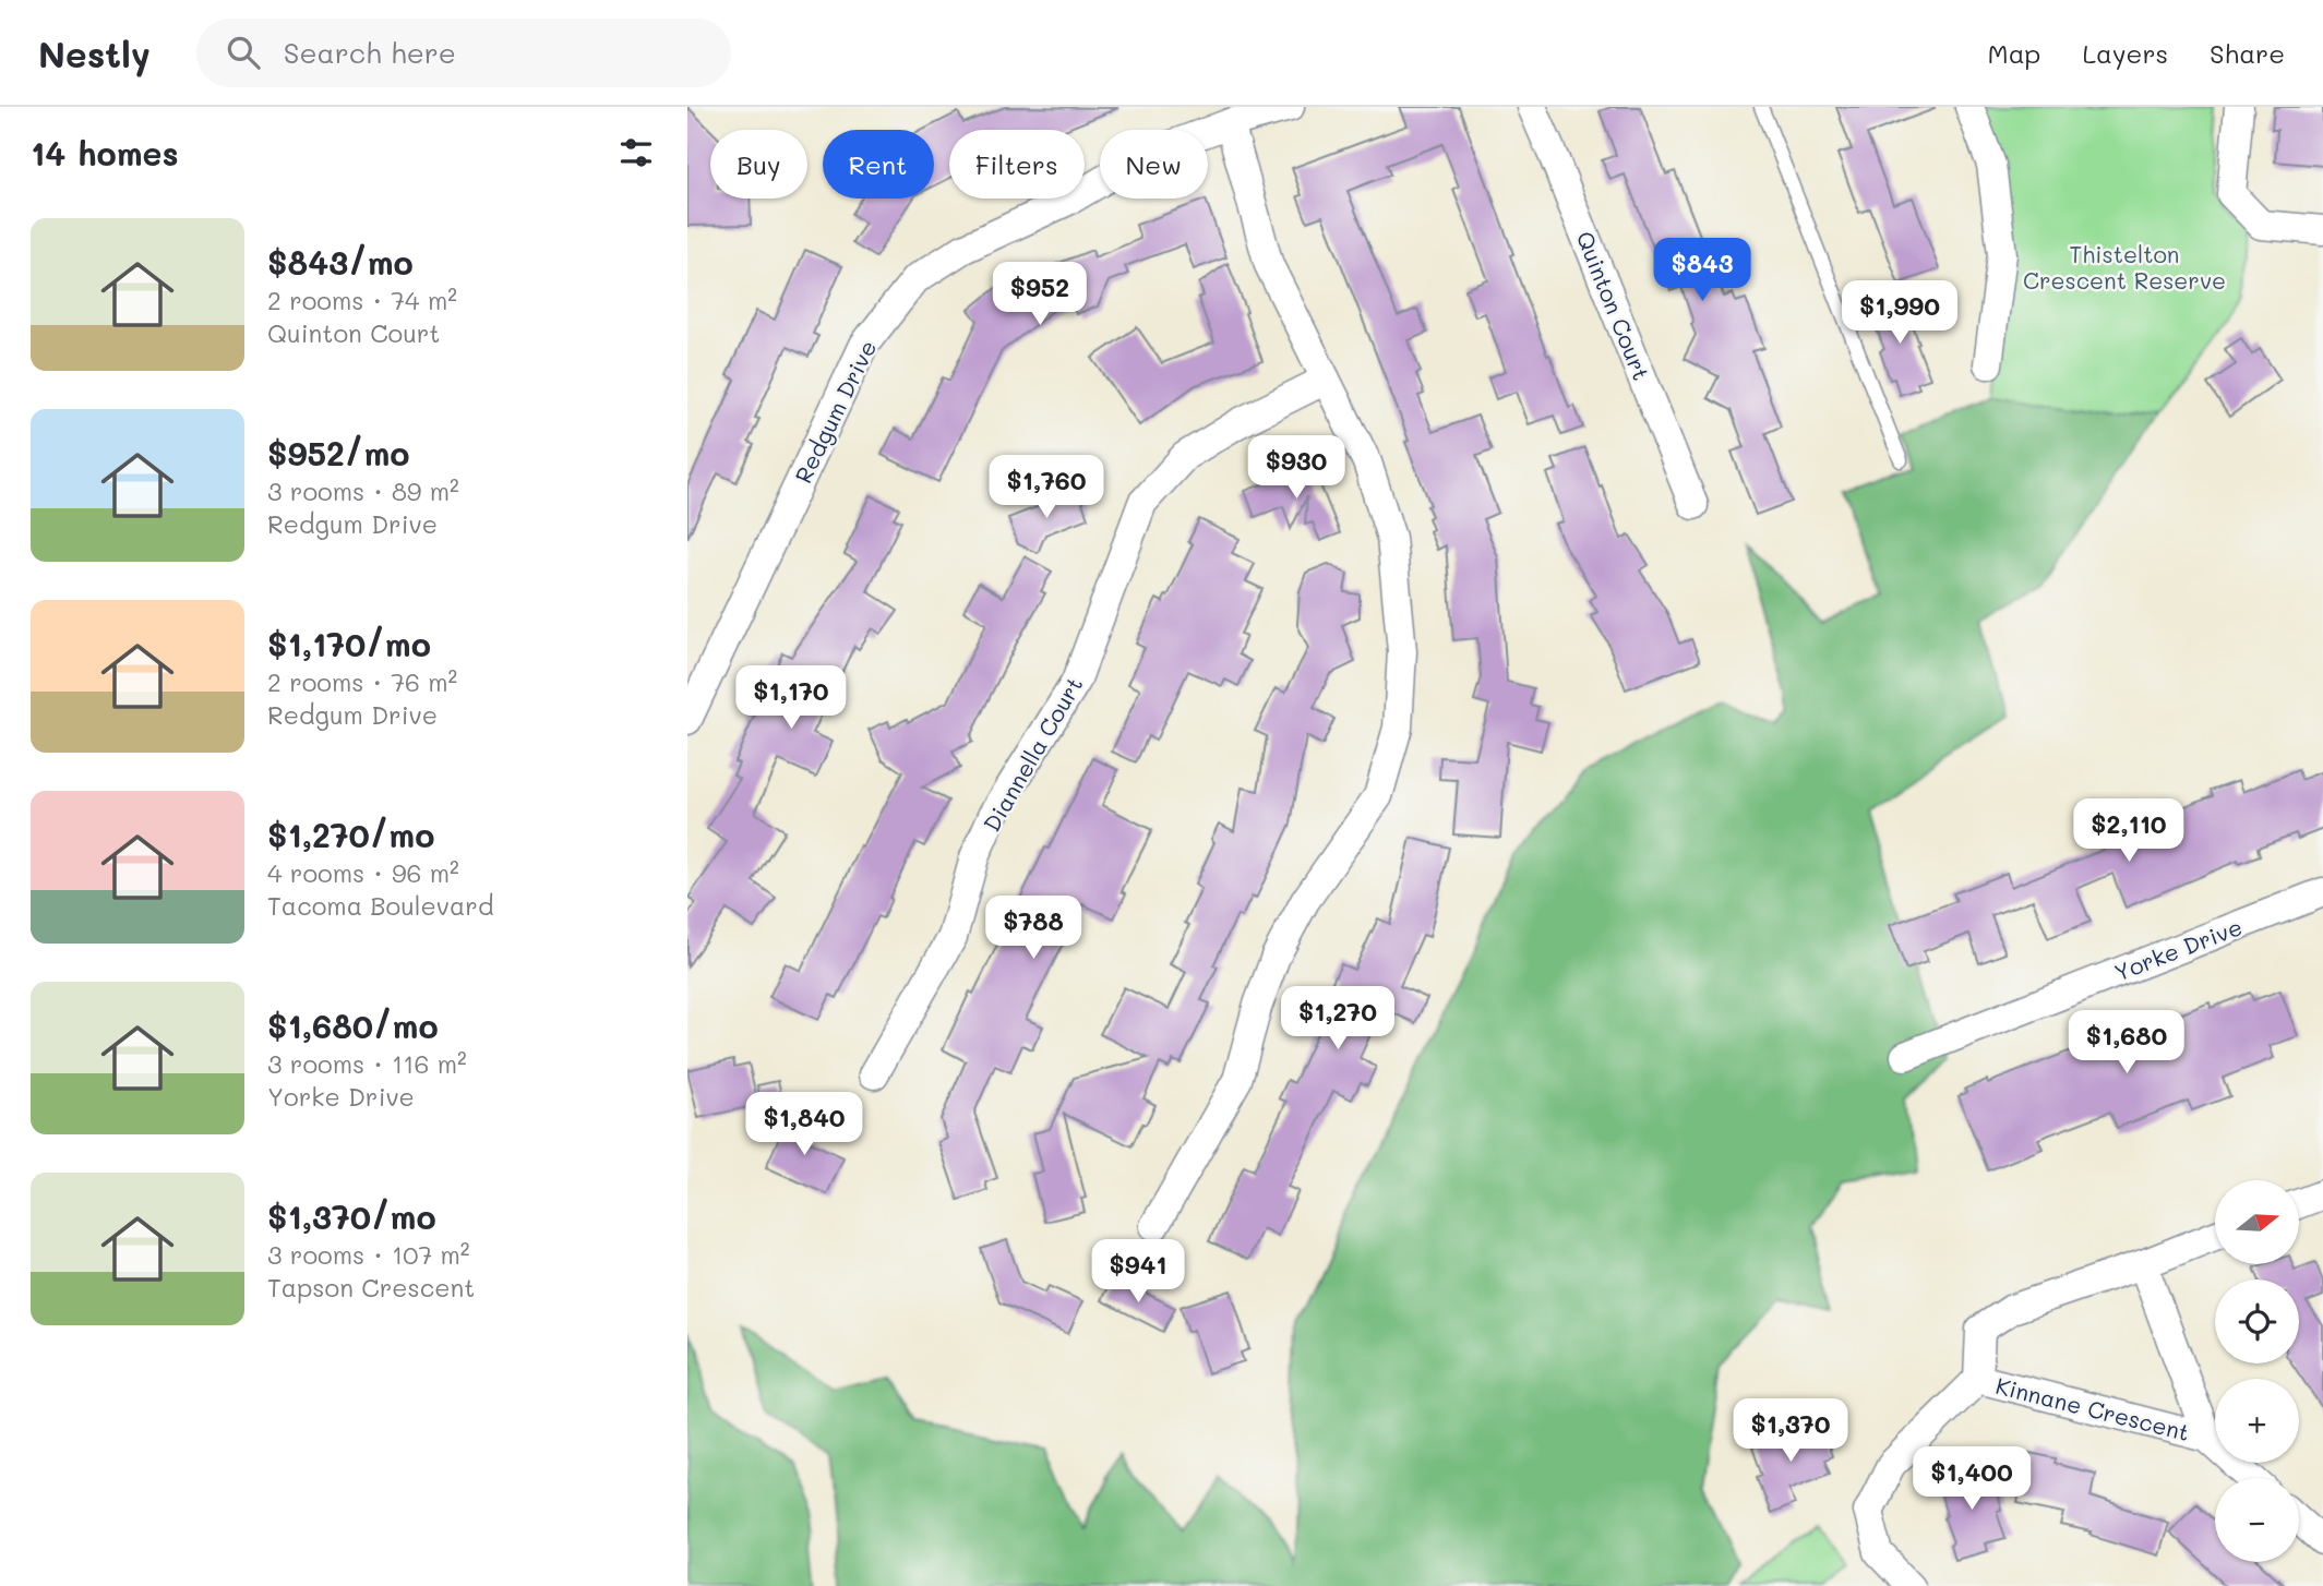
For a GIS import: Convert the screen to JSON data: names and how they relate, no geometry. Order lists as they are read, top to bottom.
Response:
{
  "streets": {
    "street": [
      "Quinton Court",
      "Redgum Drive",
      "Diannella Court",
      "Yorke Drive",
      "Kinnane Crescent"
    ]
  },
  "parks": ["Thistelton Crescent Reserve"],
  "north": "right",
  "page": {
    "header": "Nestly",
    "search": "Search here",
    "nav": ["Map", "Layers", "Share"],
    "heading": "14 homes",
    "chip": [
      "Buy",
      "Rent",
      "Filters",
      "New"
    ],
    "list": [
      {
        "name": "$843/mo",
        "note": "2 rooms · 74 m² · Quinton Court"
      },
      {
        "name": "$952/mo",
        "note": "3 rooms · 89 m² · Redgum Drive"
      },
      {
        "name": "$1,170/mo",
        "note": "2 rooms · 76 m² · Redgum Drive"
      },
      {
        "name": "$1,270/mo",
        "note": "4 rooms · 96 m² · Tacoma Boulevard"
      },
      {
        "name": "$1,680/mo",
        "note": "3 rooms · 116 m² · Yorke Drive"
      },
      {
        "name": "$1,370/mo",
        "note": "3 rooms · 107 m² · Tapson Crescent"
      }
    ],
    "price": [
      "$843",
      "$952",
      "$1,990",
      "$930",
      "$1,760",
      "$1,170",
      "$2,110",
      "$788",
      "$1,270",
      "$1,680",
      "$1,840",
      "$941",
      "$1,370",
      "$1,400"
    ],
    "map_buttons": ["+", "−"]
  }
}
